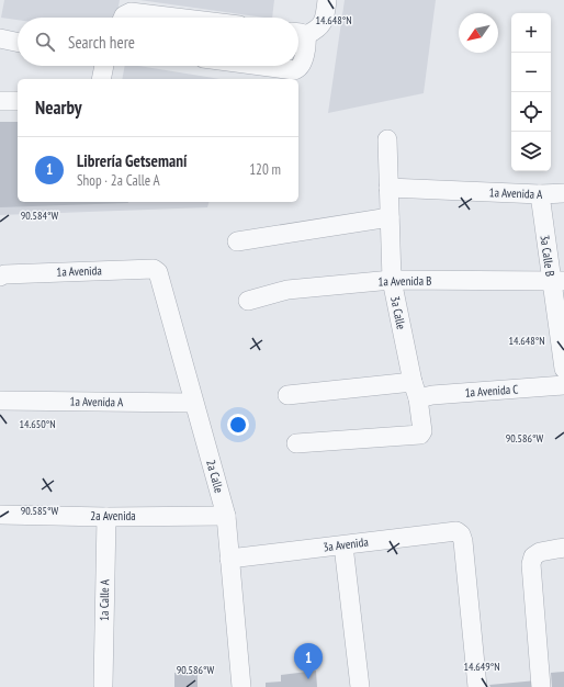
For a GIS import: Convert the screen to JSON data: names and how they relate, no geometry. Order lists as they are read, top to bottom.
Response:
{
  "streets": {
    "street": [
      "1a Avenida A",
      "3a Calle B",
      "1a Avenida",
      "1a Avenida B",
      "3a Calle",
      "1a Avenida C",
      "2a Calle",
      "2a Avenida",
      "3a Avenida",
      "1a Calle A"
    ]
  },
  "crossings": [
    ["1a Avenida A", "3a Calle B"],
    ["1a Avenida A", "3a Calle"],
    ["1a Avenida A", "2a Calle"],
    ["3a Calle B", "1a Avenida B"],
    ["1a Avenida", "2a Calle"],
    ["1a Avenida B", "3a Calle"],
    ["3a Calle", "1a Avenida C"],
    ["2a Calle", "2a Avenida"],
    ["2a Calle", "3a Avenida"],
    ["2a Avenida", "1a Calle A"]
  ],
  "north": "bottom left",
  "page": {
    "map_buttons": ["+", "−"],
    "search": "Search here",
    "heading": "Nearby",
    "list": [
      {
        "mark": "1",
        "name": "Librería Getsemaní",
        "note": "Shop · 2a Calle A",
        "value": "120 m"
      }
    ],
    "pins": "1"
  },
  "coordinates": [
    "14.648°N",
    "90.584°W",
    "14.650°N",
    "90.586°W",
    "90.585°W",
    "14.649°N"
  ]
}
